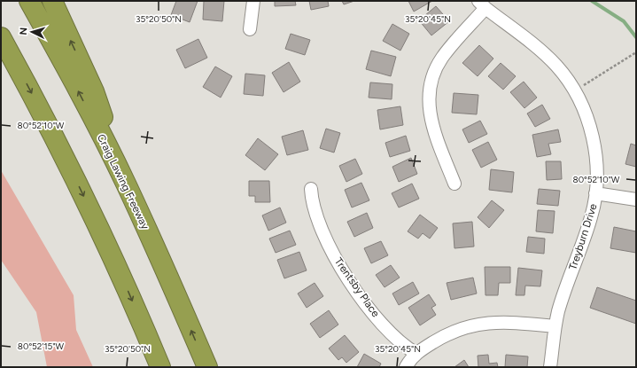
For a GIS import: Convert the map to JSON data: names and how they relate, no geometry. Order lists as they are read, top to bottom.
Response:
{
  "streets": {
    "highway": ["Craig Lawing Freeway"],
    "street": ["Treyburn Drive", "Trentsby Place"]
  },
  "north": "left",
  "coordinates": [
    "35°20'50\"N",
    "35°20'45\"N",
    "80°52'10\"W",
    "80°52'15\"W"
  ]
}
